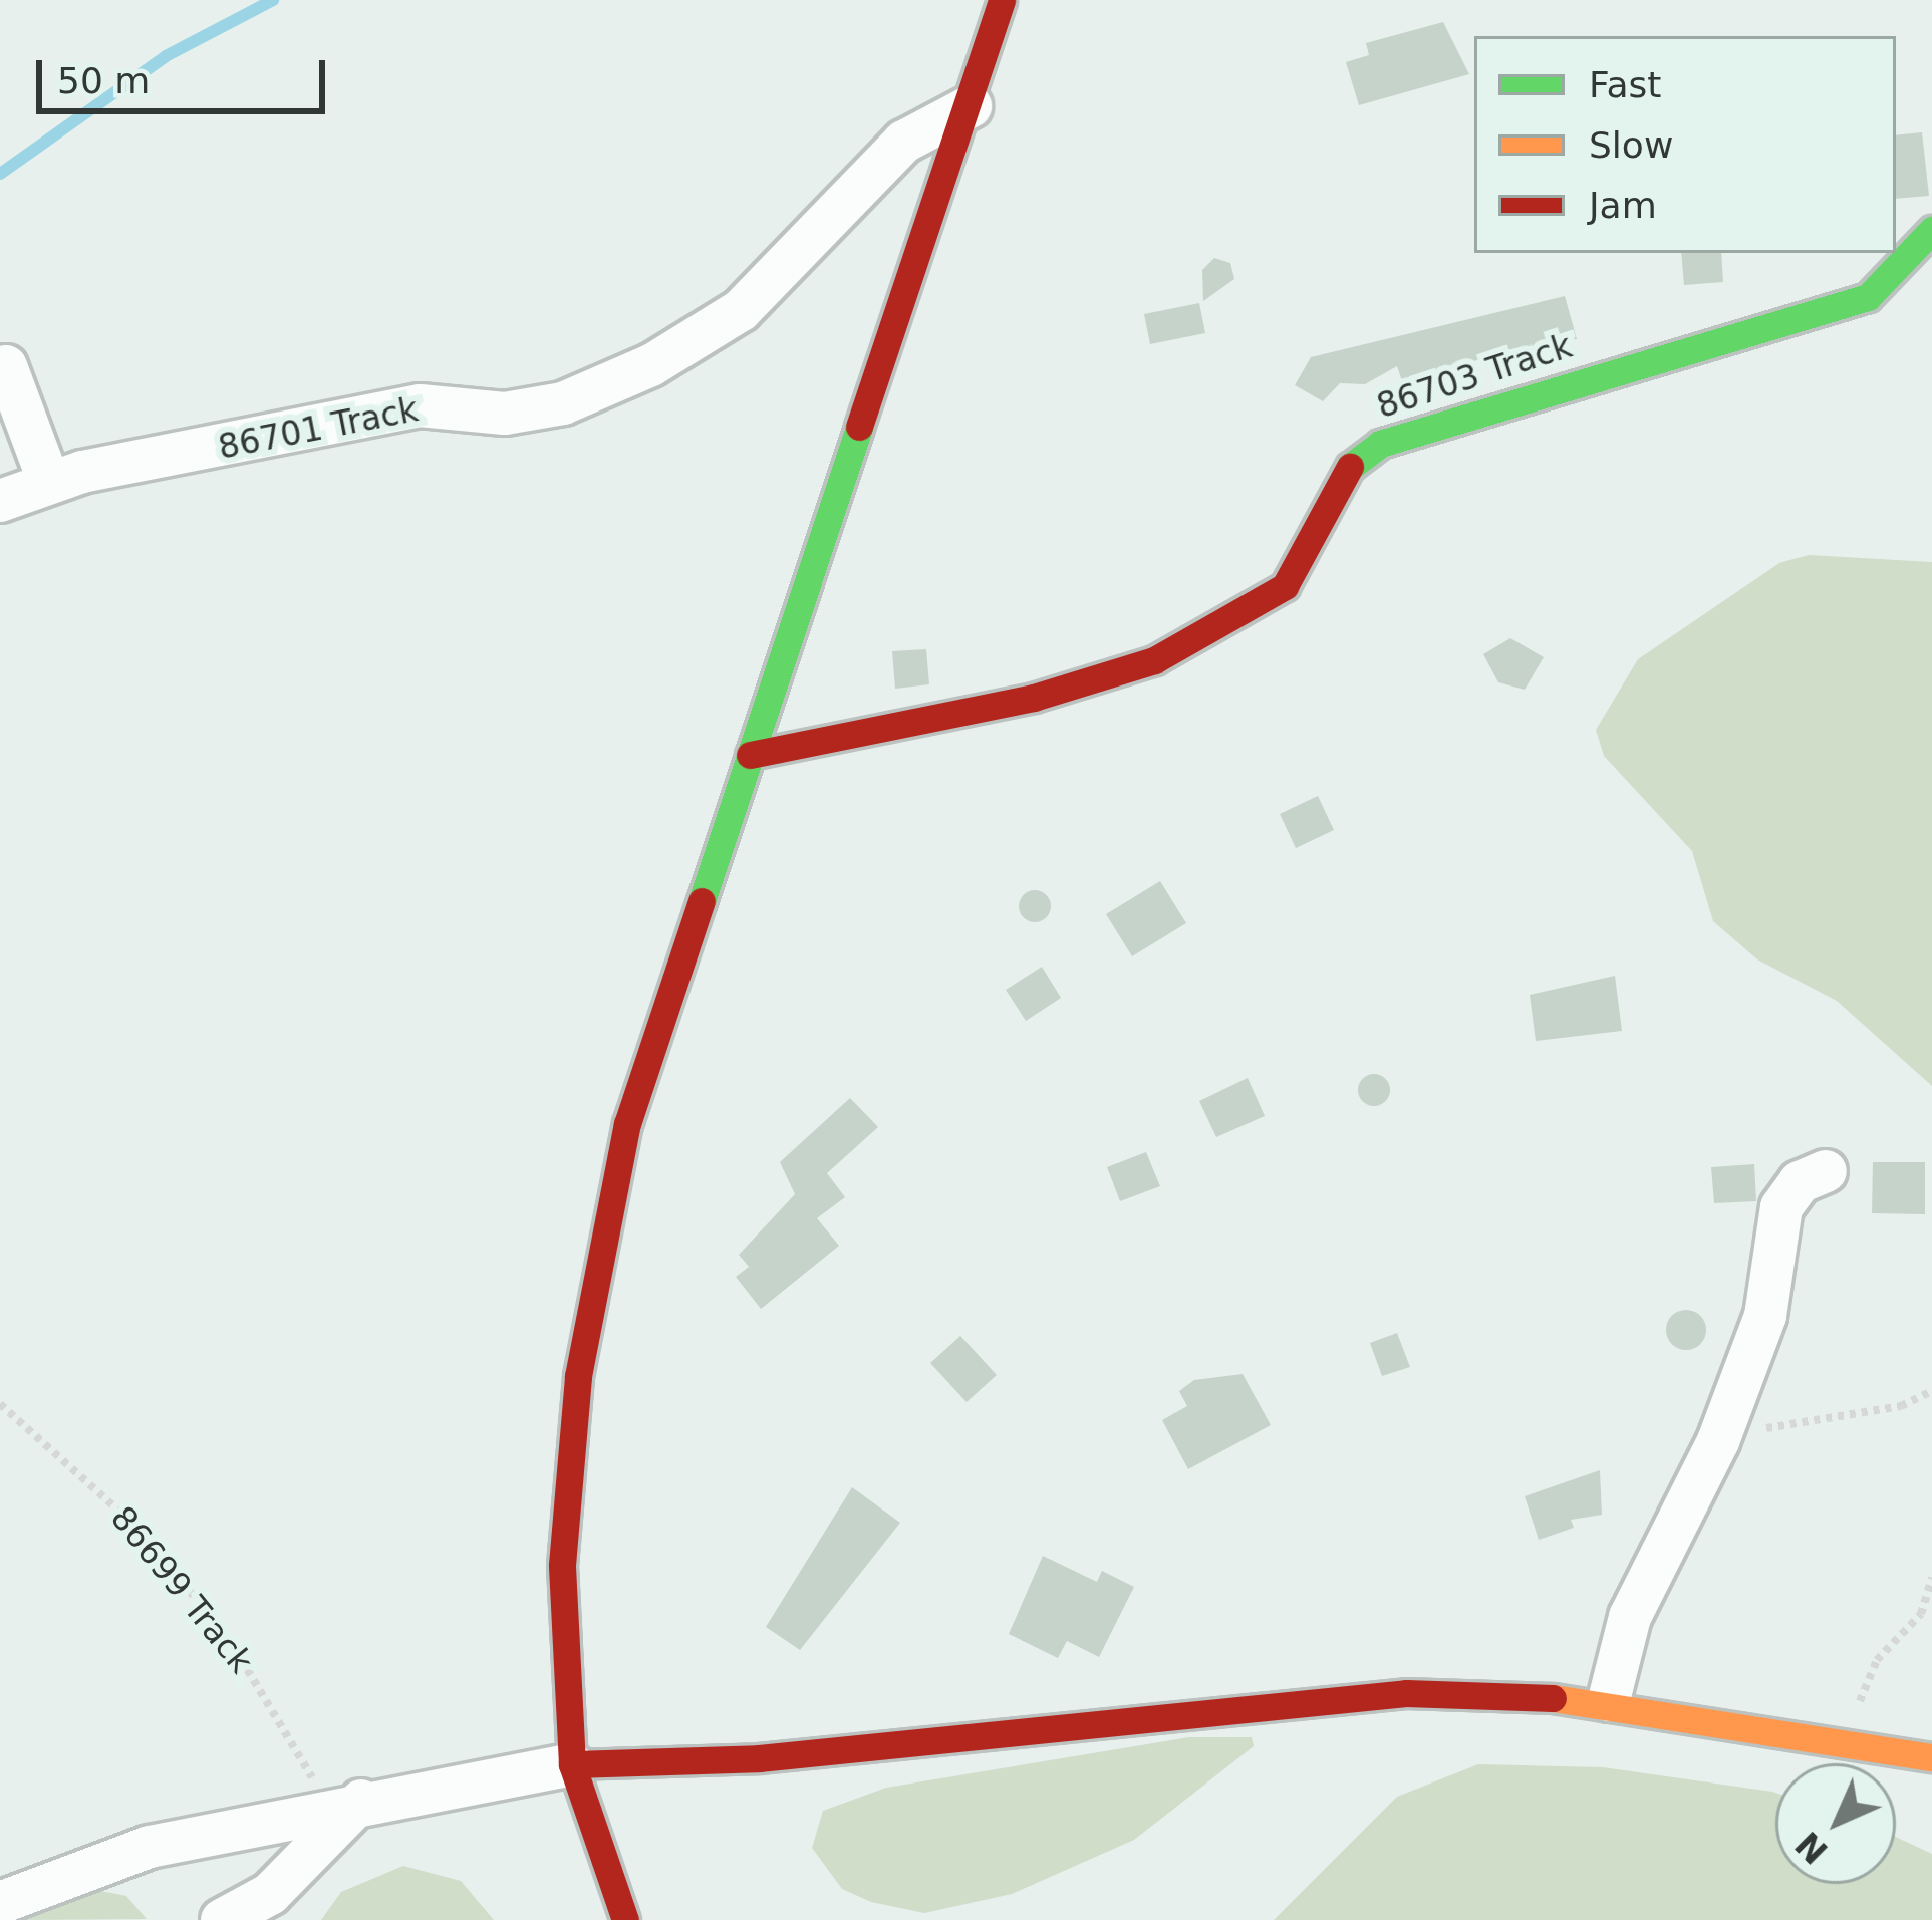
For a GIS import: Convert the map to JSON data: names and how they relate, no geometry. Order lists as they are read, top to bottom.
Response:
{
  "streets": {
    "street": ["86703 Track", "86701 Track"],
    "path": ["86699 Track"]
  },
  "legend": ["Fast", "Slow", "Jam"],
  "scale_bar": "50 m",
  "north": "bottom left"
}
